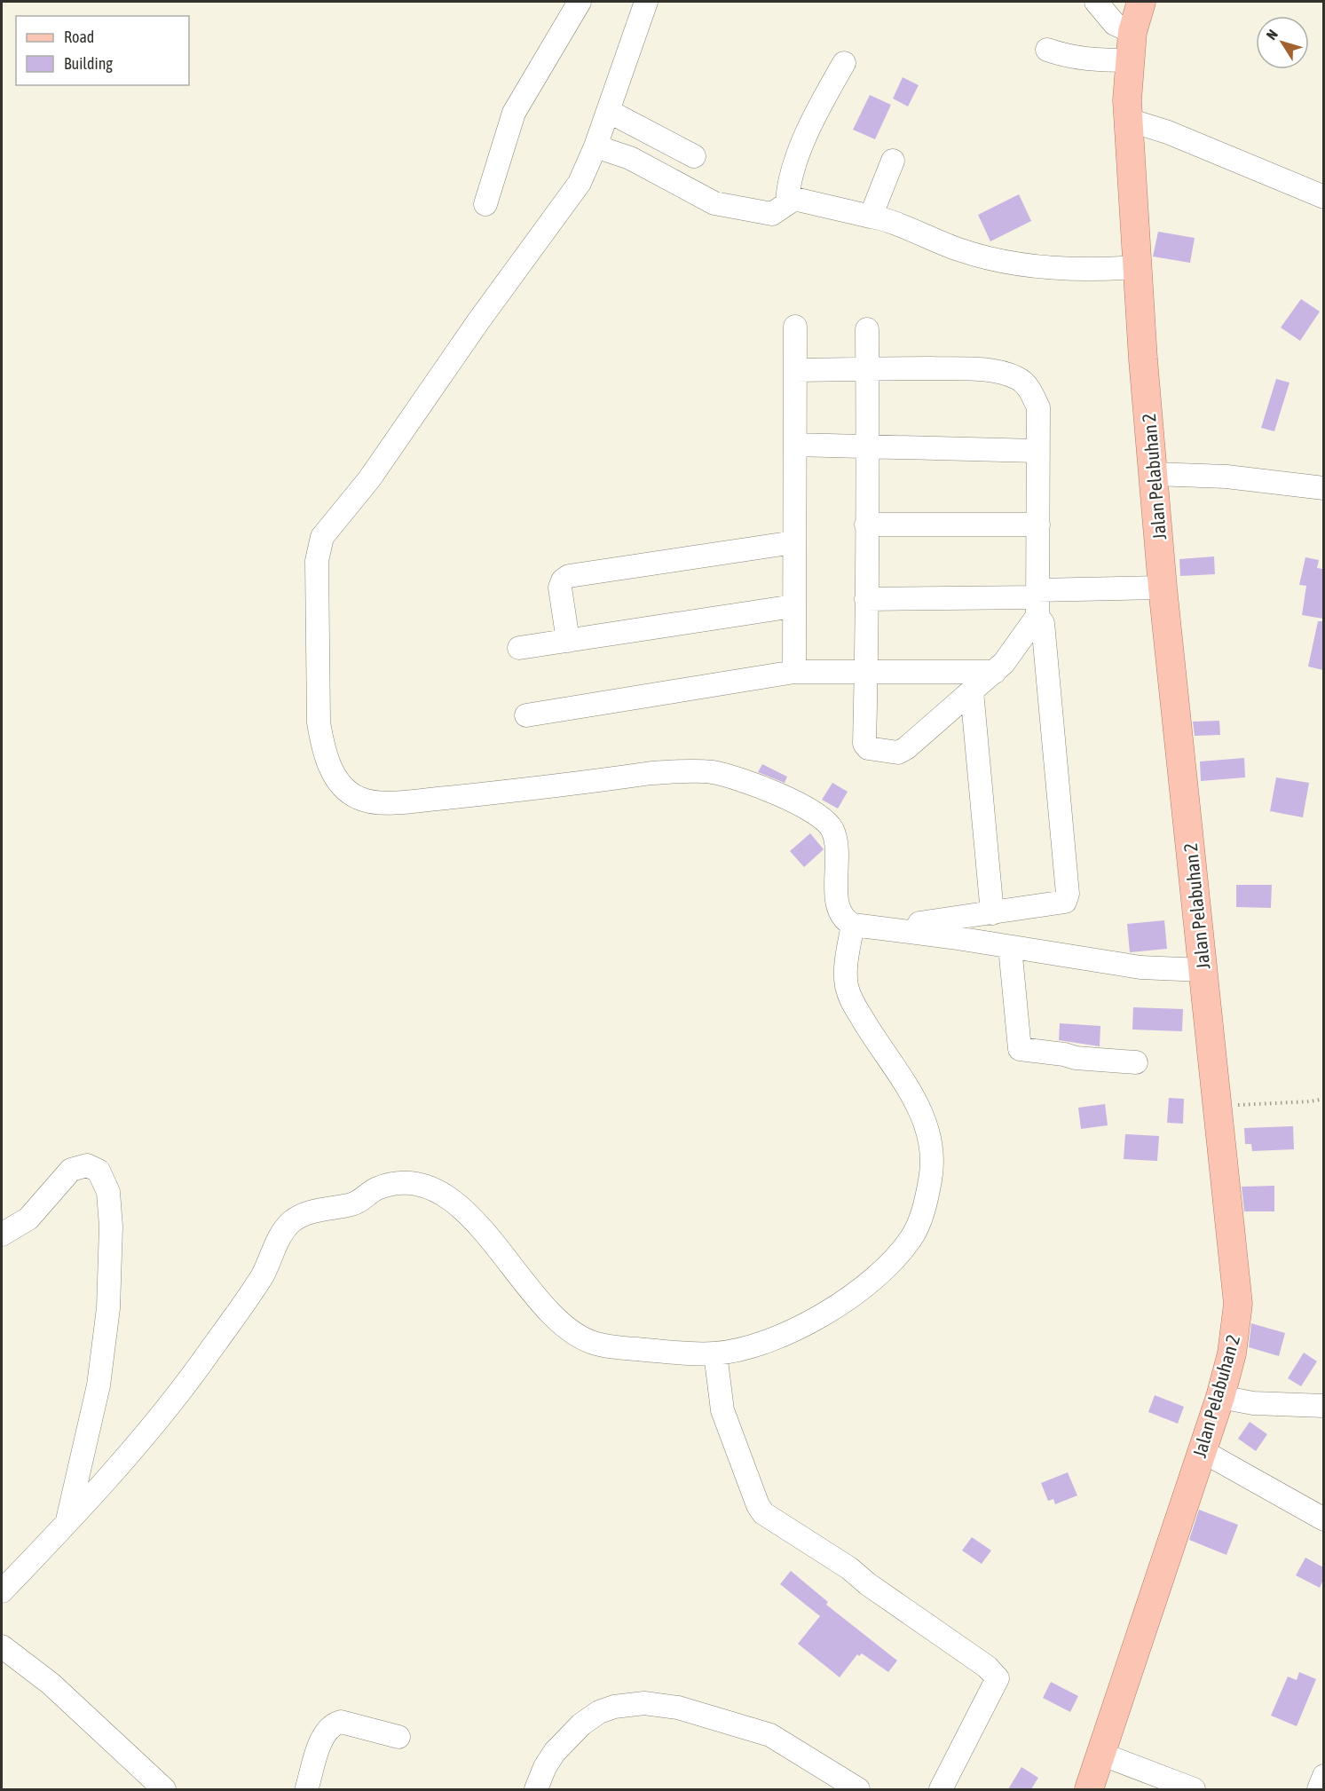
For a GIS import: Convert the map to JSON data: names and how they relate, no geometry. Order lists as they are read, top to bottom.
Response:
{
  "streets": {
    "main road": ["Jalan Pelabuhan 2"]
  },
  "legend": ["Road", "Building"],
  "north": "top left"
}
